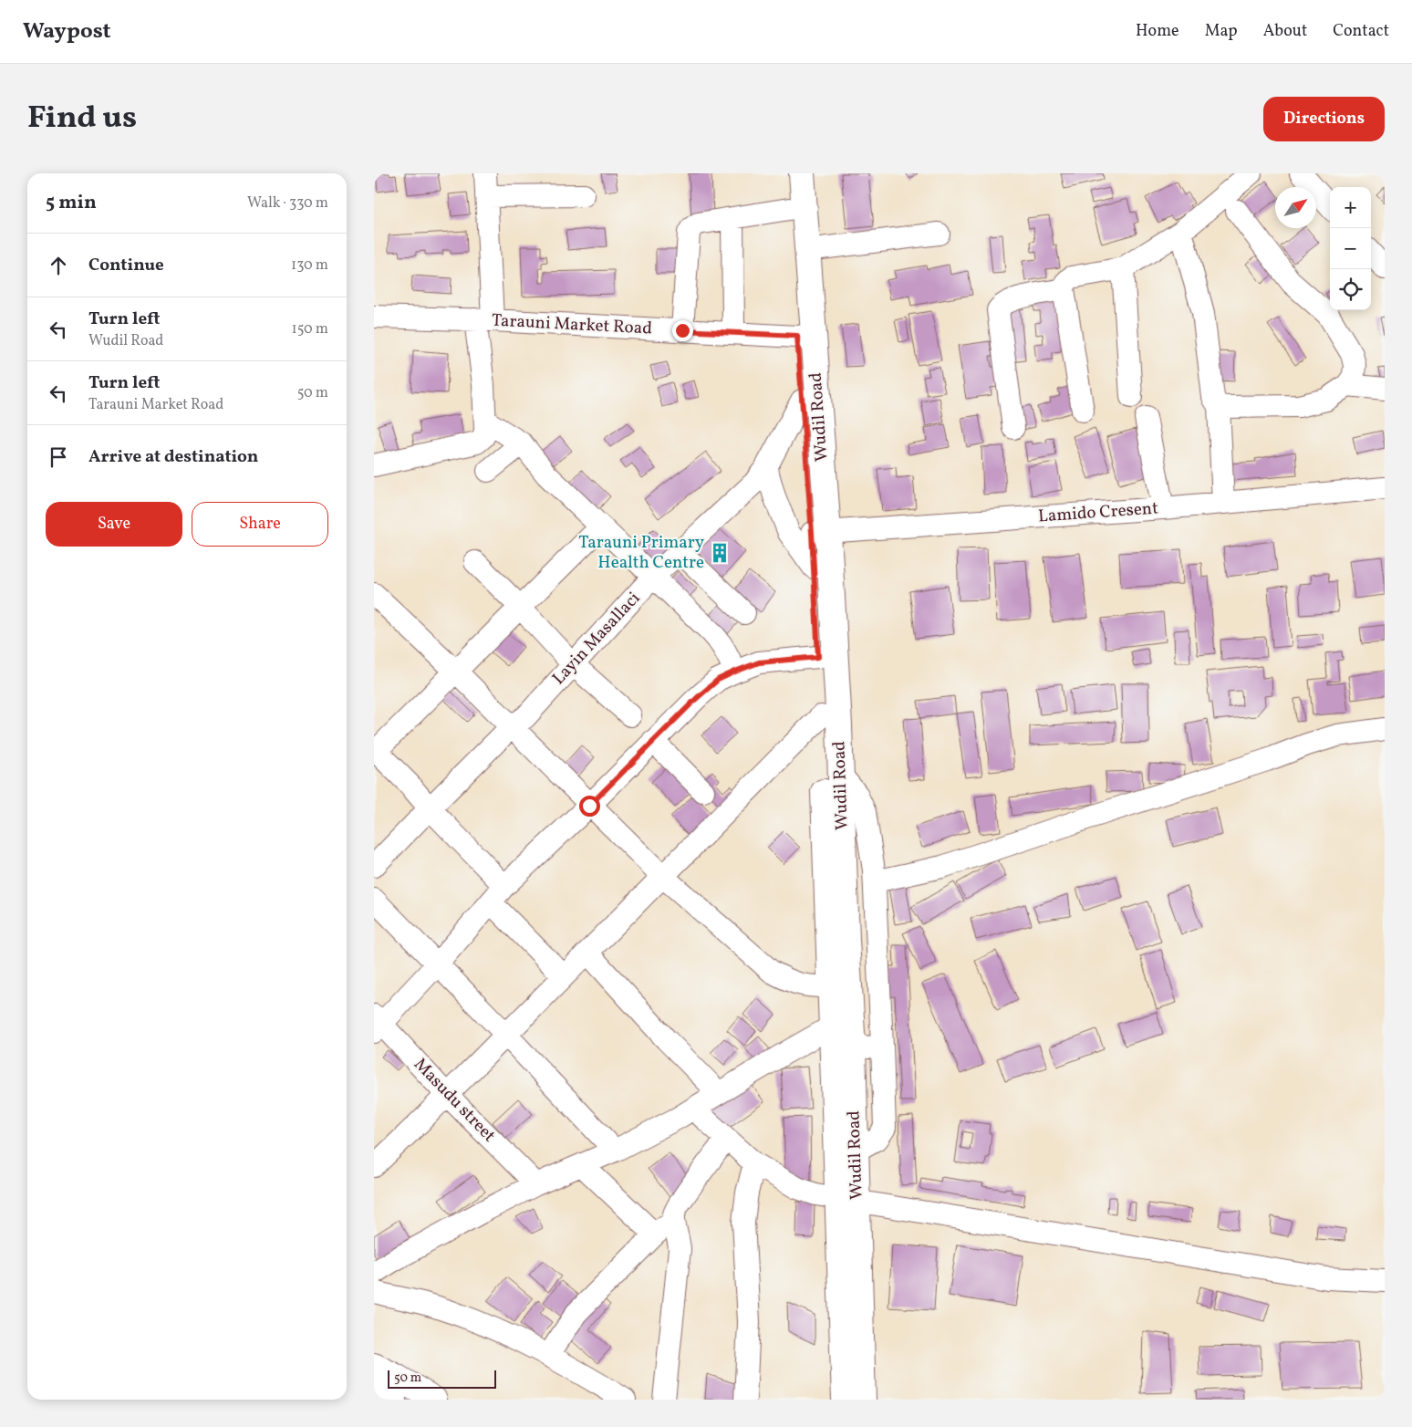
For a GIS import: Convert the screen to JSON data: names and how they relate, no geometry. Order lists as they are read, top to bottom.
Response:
{
  "streets": {
    "main road": ["Wudil Road"],
    "street": [
      "Tarauni Market Road",
      "Lamido Cresent",
      "Layin Masallaci",
      "Masudu street"
    ]
  },
  "crossings": [
    ["Tarauni Market Road", "Wudil Road"],
    ["Wudil Road", "Lamido Cresent"],
    ["Wudil Road", "Layin Masallaci"]
  ],
  "places": {
    "building": ["Tarauni Primary Health Centre"]
  },
  "scale_bar": "50 m",
  "north": "top right",
  "page": {
    "header": "Waypost",
    "nav": [
      "Home",
      "Map",
      "About",
      "Contact"
    ],
    "title": "Find us",
    "buttons": [
      "Directions",
      ["Save", "Share"]
    ],
    "heading": ["5 min", "Walk · 330 m"],
    "map_buttons": ["+", "−"],
    "list": [
      ["Continue", "130 m"],
      ["Turn left", "Wudil Road", "150 m"],
      ["Turn left", "Tarauni Market Road", "50 m"],
      "Arrive at destination"
    ],
    "scale": "50 m"
  }
}
